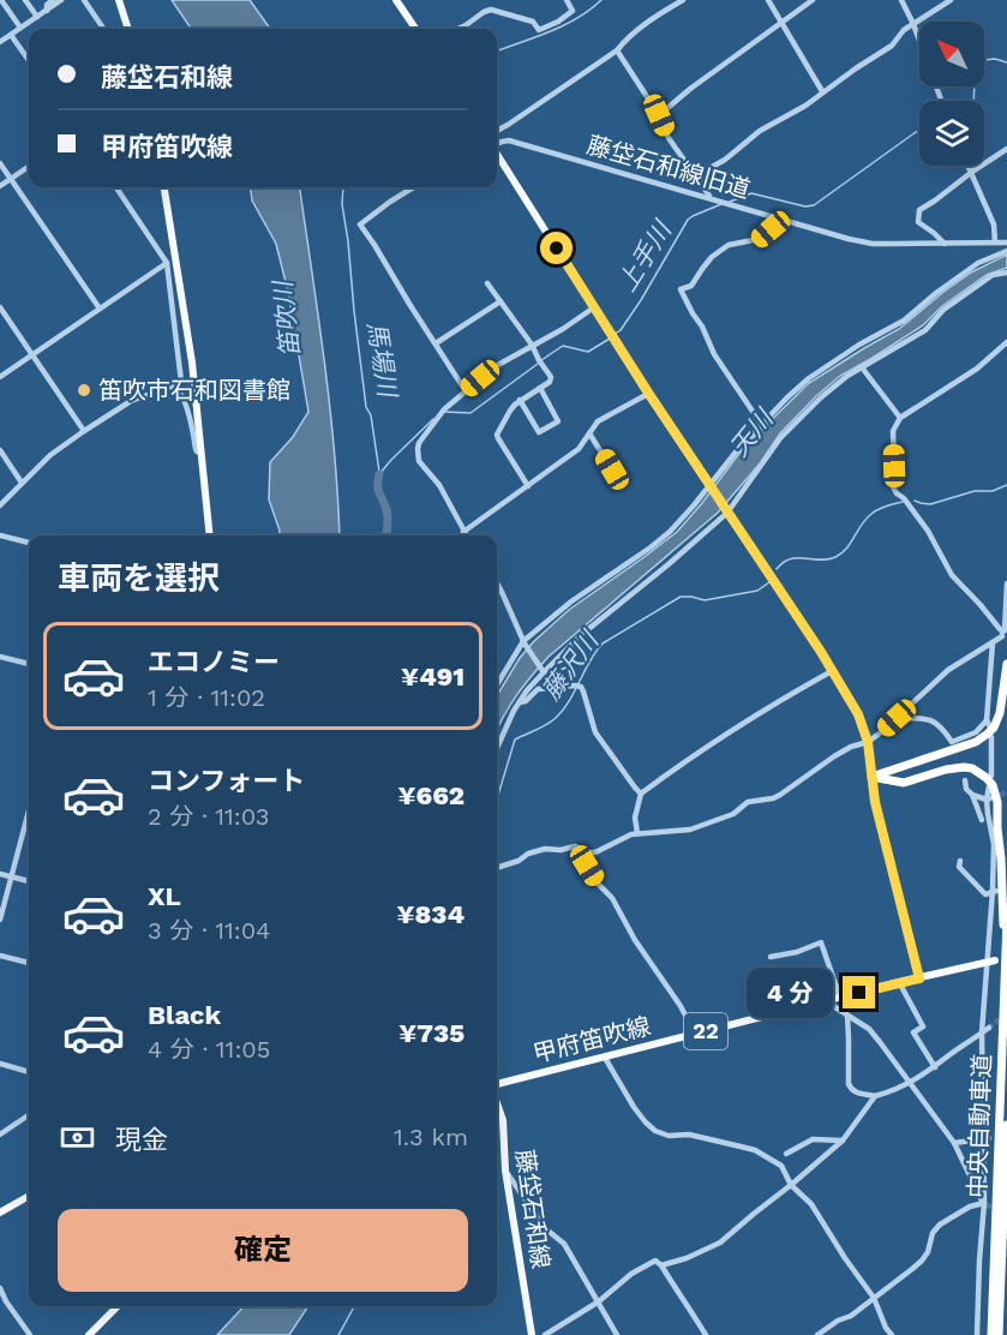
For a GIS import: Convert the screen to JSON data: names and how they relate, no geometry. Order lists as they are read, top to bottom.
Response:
{
  "streets": {
    "highway": ["中央自動車道"],
    "main road": ["22", "甲府笛吹線", "藤垈石和線"],
    "street": ["藤垈石和線旧道"]
  },
  "water": [
    "上手川",
    "笛吹川",
    "馬場川",
    "天川",
    "藤沢川"
  ],
  "places": ["笛吹市石和図書館"],
  "north": "top left",
  "page": {
    "banner": ["藤垈石和線", "甲府笛吹線"],
    "heading": "車両を選択",
    "list": [
      {
        "name": "エコノミー",
        "note": "1 分 · 11:02",
        "value": "¥491"
      },
      {
        "name": "コンフォート",
        "note": "2 分 · 11:03",
        "value": "¥662"
      },
      {
        "name": "XL",
        "note": "3 分 · 11:04",
        "value": "¥834"
      },
      {
        "name": "Black",
        "note": "4 分 · 11:05",
        "value": "¥735"
      }
    ],
    "bubble": "4 分",
    "pay": ["現金", "1.3 km"],
    "buttons": "確定"
  }
}
